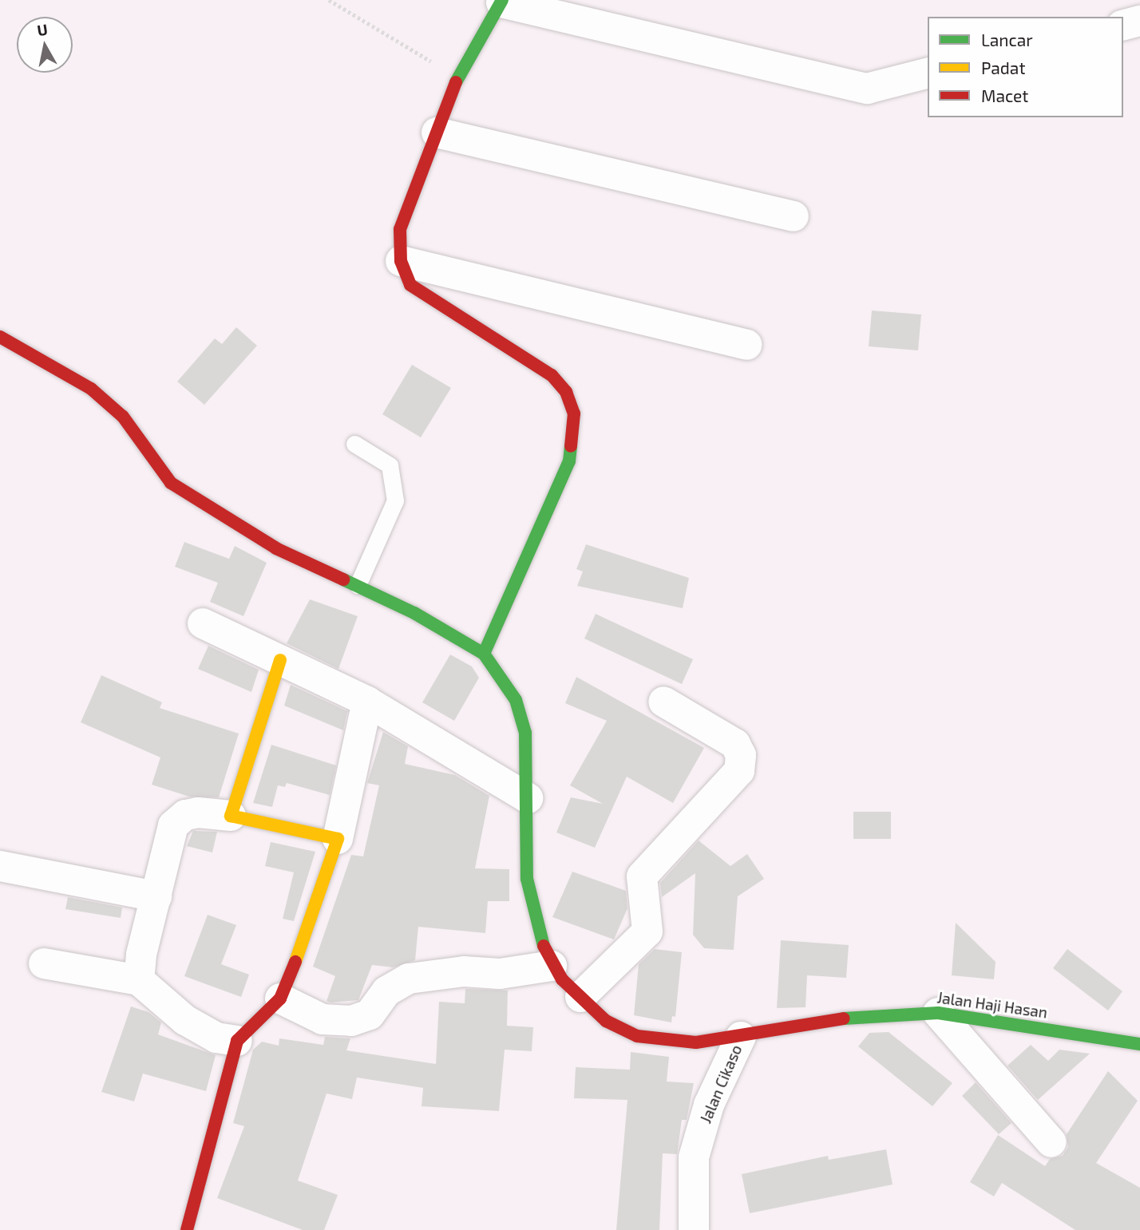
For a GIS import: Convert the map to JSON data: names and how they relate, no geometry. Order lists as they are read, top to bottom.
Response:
{
  "streets": {
    "street": ["Jalan Haji Hasan", "Jalan Cikaso"]
  },
  "crossings": [
    ["Jalan Haji Hasan", "Jalan Cikaso"]
  ],
  "legend": ["Lancar", "Padat", "Macet"],
  "north": "top"
}
